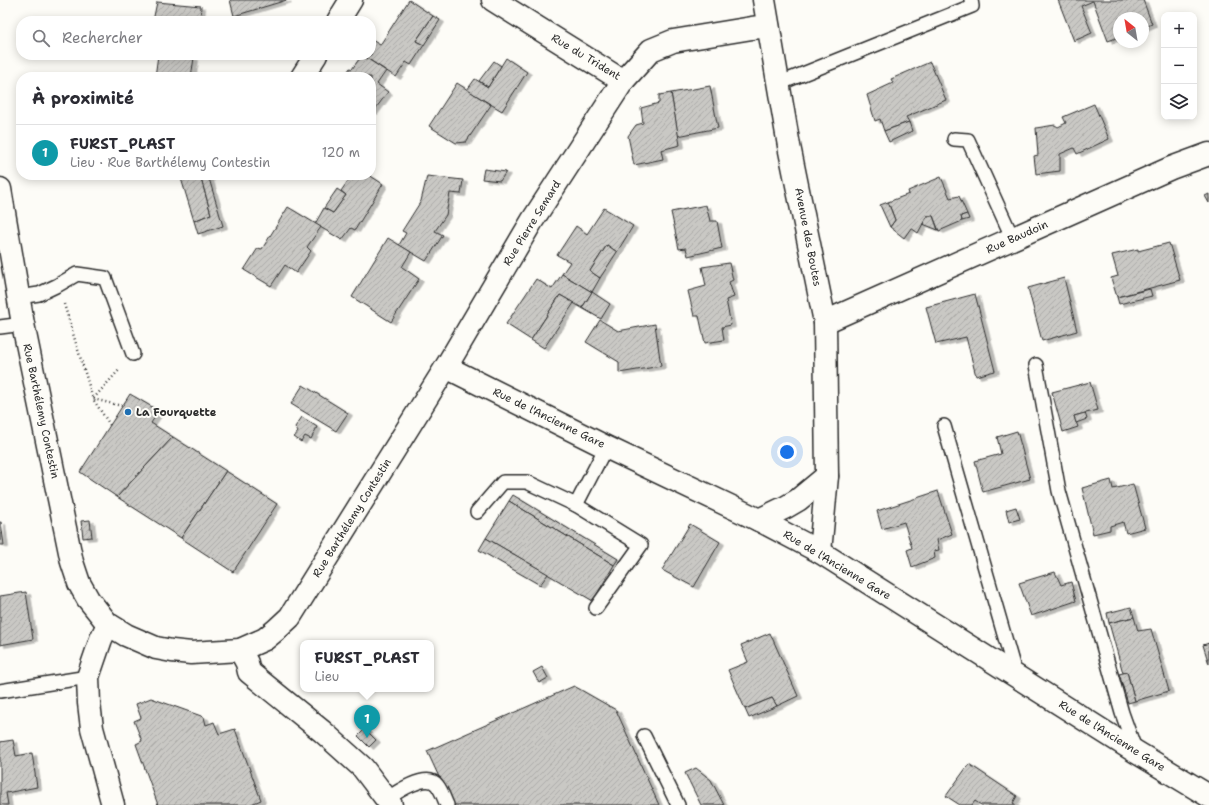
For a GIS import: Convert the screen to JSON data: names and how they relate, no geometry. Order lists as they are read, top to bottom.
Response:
{
  "streets": {
    "street": [
      "Rue du Trident",
      "Rue Pierre Semard",
      "Avenue des Boutes",
      "Rue Baudoin",
      "Rue Barthélemy Contestin",
      "Rue de l'Ancienne Gare"
    ]
  },
  "crossings": [
    ["Rue du Trident", "Rue Pierre Semard"],
    ["Rue du Trident", "Avenue des Boutes"],
    ["Rue Pierre Semard", "Rue Barthélemy Contestin"],
    ["Rue Pierre Semard", "Rue de l'Ancienne Gare"],
    ["Avenue des Boutes", "Rue Baudoin"],
    ["Avenue des Boutes", "Rue de l'Ancienne Gare"],
    ["Rue Barthélemy Contestin", "Rue de l'Ancienne Gare"]
  ],
  "places": ["La Fourquette"],
  "north": "top left",
  "page": {
    "map_buttons": ["+", "−"],
    "search": "Rechercher",
    "heading": "À proximité",
    "list": [
      {
        "mark": "1",
        "name": "FURST_PLAST",
        "note": "Lieu · Rue Barthélemy Contestin",
        "value": "120 m"
      }
    ],
    "popup": ["FURST_PLAST", "Lieu"],
    "pins": "1"
  }
}
